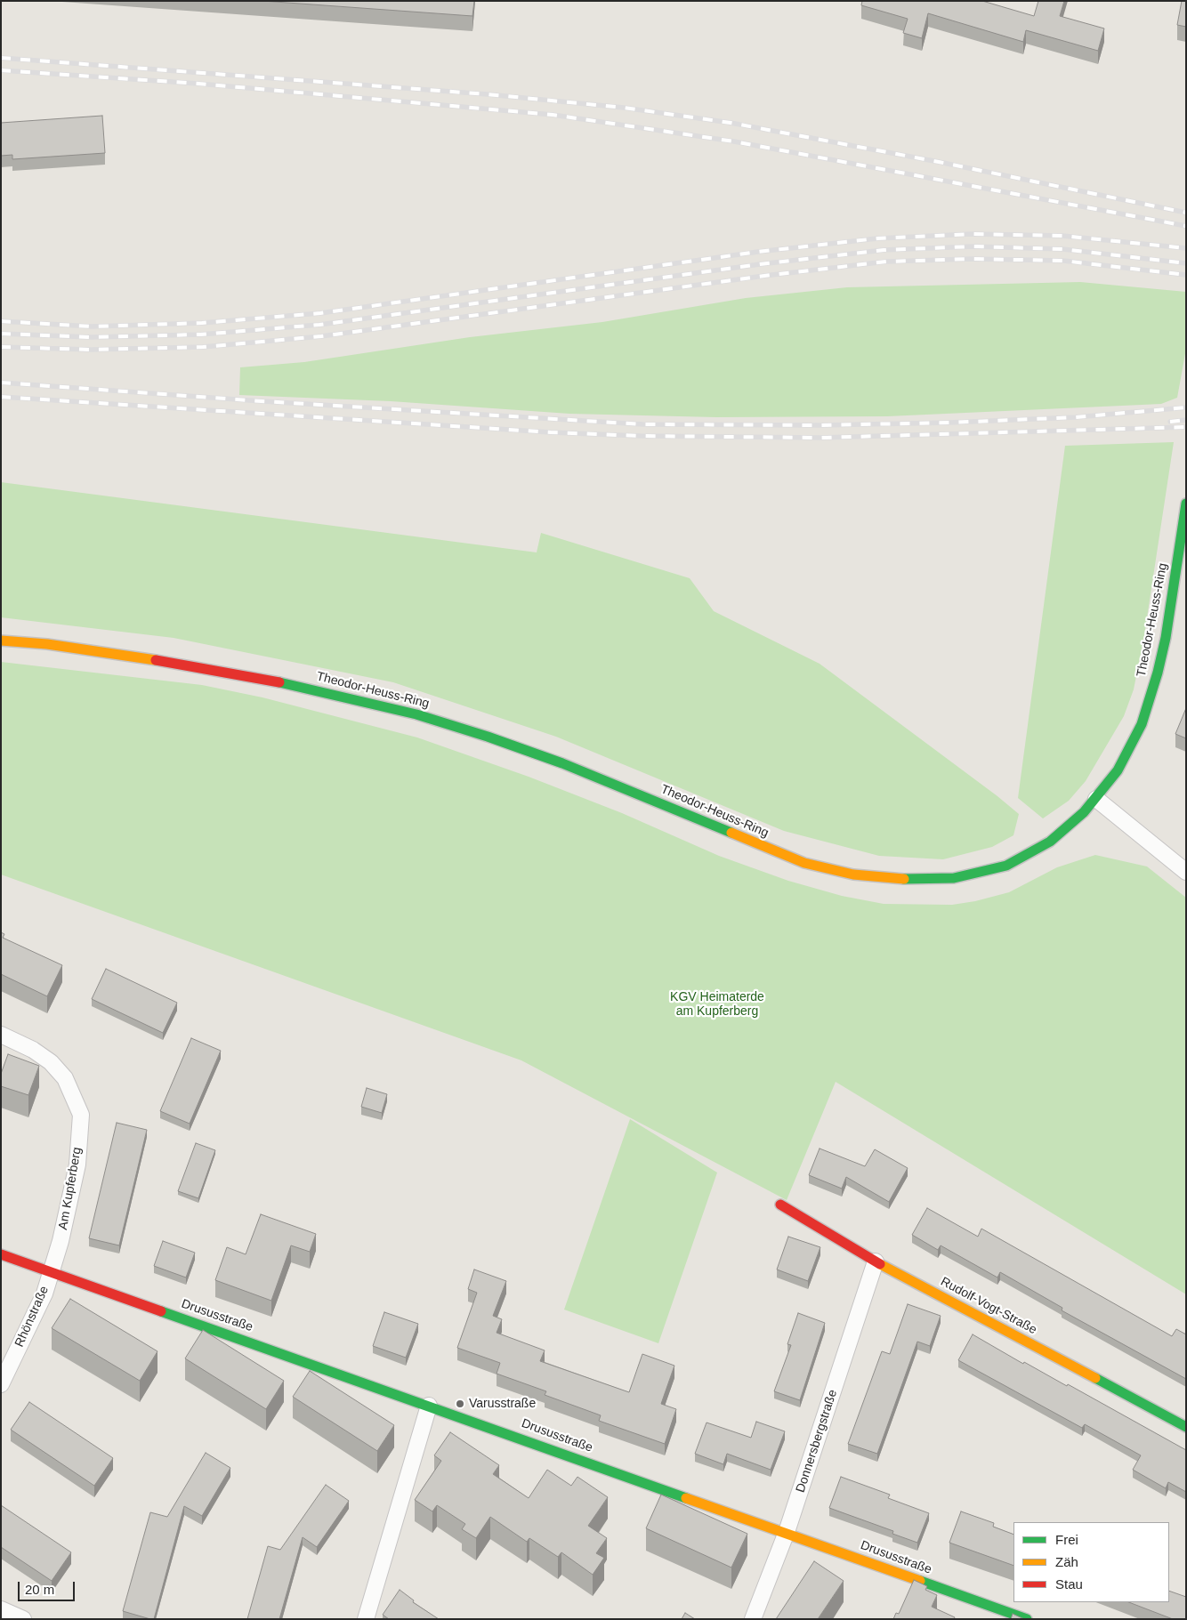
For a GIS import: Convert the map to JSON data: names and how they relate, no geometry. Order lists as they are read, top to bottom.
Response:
{
  "streets": {
    "street": [
      "Theodor-Heuss-Ring",
      "Am Kupferberg",
      "Rudolf-Vogt-Straße",
      "Drususstraße",
      "Rhönstraße",
      "Donnersbergstraße"
    ]
  },
  "crossings": [
    ["Am Kupferberg", "Drususstraße"],
    ["Am Kupferberg", "Rhönstraße"],
    ["Rudolf-Vogt-Straße", "Donnersbergstraße"],
    ["Drususstraße", "Rhönstraße"],
    ["Drususstraße", "Donnersbergstraße"]
  ],
  "parks": ["KGV Heimaterde am Kupferberg"],
  "places": ["Varusstraße"],
  "legend": ["Frei", "Zäh", "Stau"],
  "scale_bar": "20 m"
}
